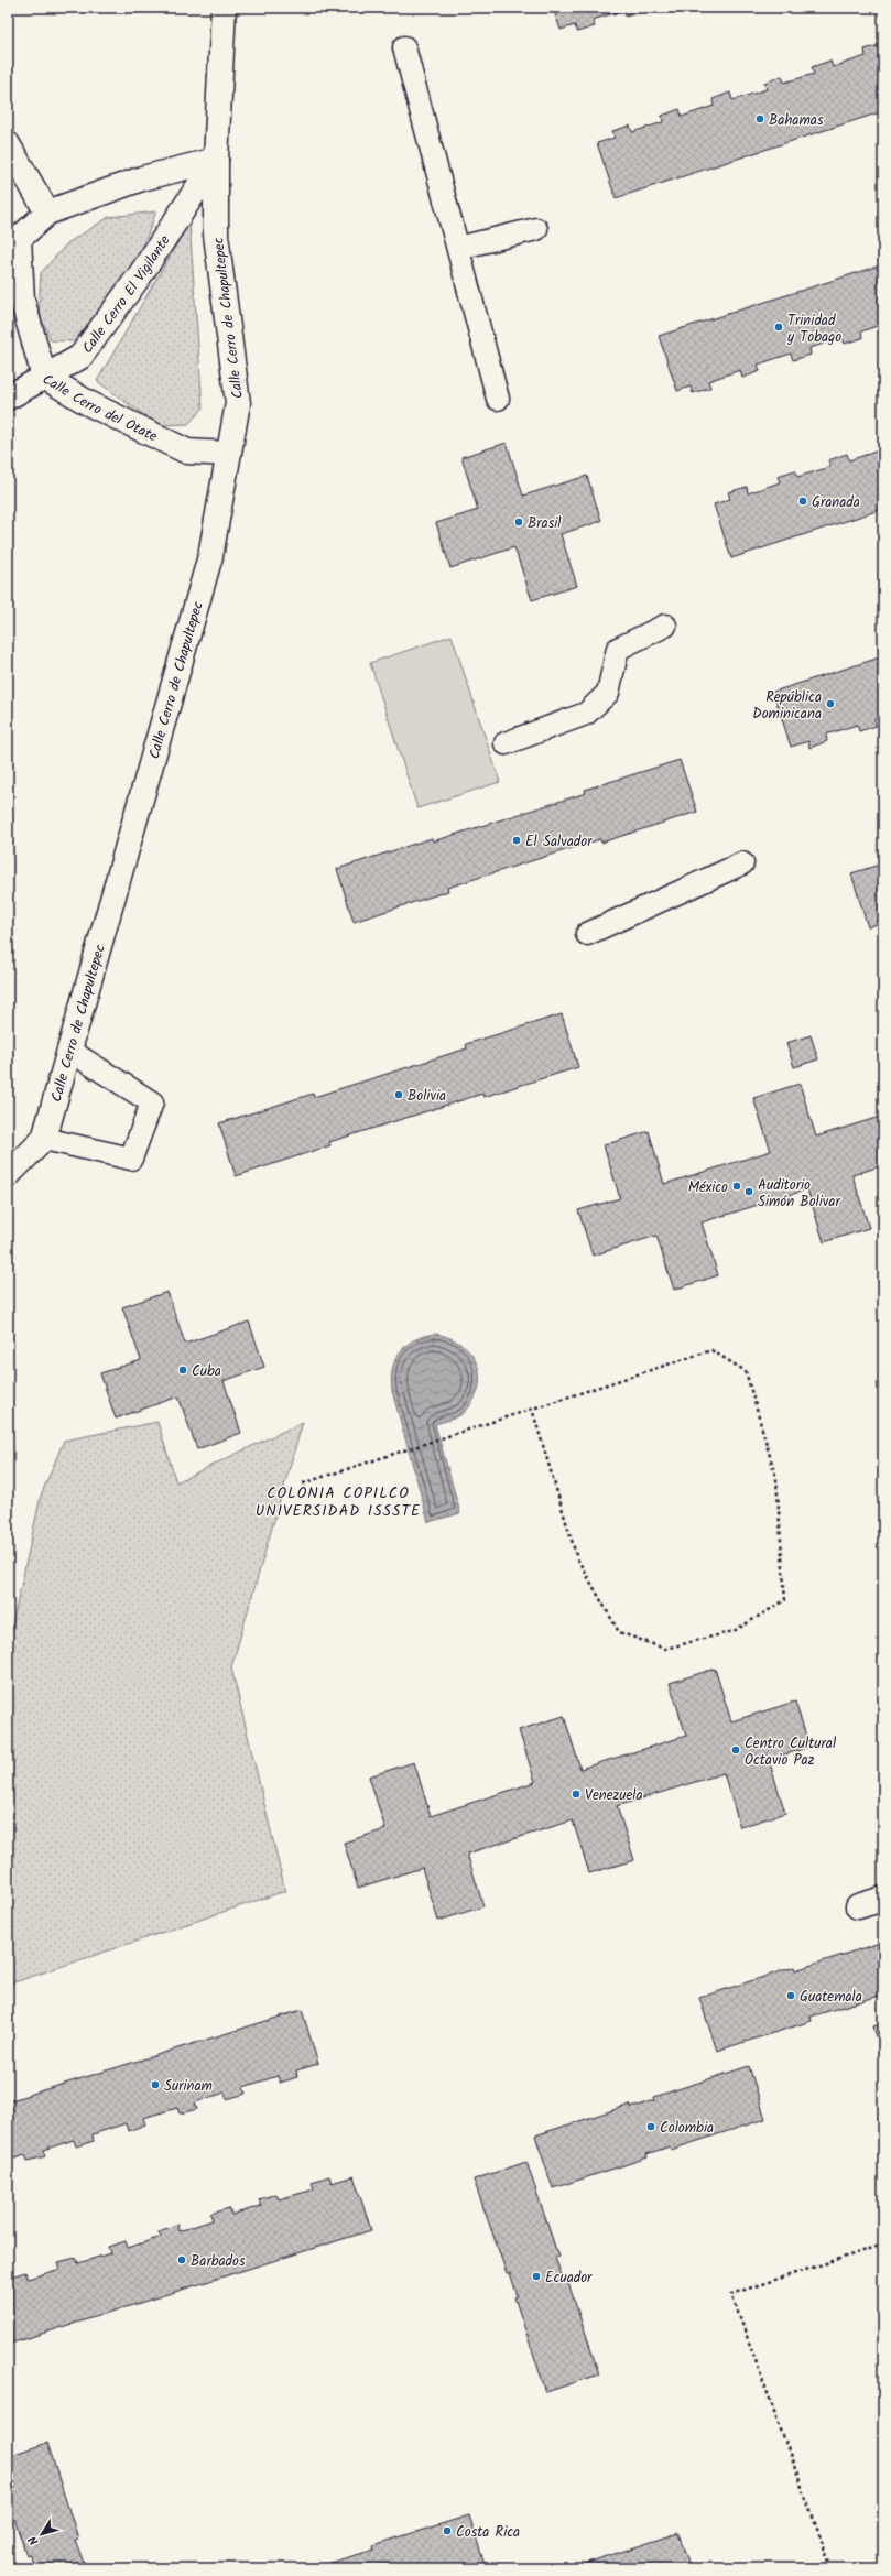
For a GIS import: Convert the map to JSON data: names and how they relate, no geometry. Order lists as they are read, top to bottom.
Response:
{
  "streets": {
    "street": ["Calle Cerro El Vigilante", "Calle Cerro de Chapultepec", "Calle Cerro del Otate"]
  },
  "crossings": [
    ["Calle Cerro El Vigilante", "Calle Cerro de Chapultepec"],
    ["Calle Cerro El Vigilante", "Calle Cerro del Otate"],
    ["Calle Cerro de Chapultepec", "Calle Cerro del Otate"]
  ],
  "districts": ["COLONIA COPILCO UNIVERSIDAD ISSSTE"],
  "places": [
    "Bahamas",
    "Trinidad y Tobago",
    "Granada",
    "Brasil",
    "República Dominicana",
    "El Salvador",
    "Bolivia",
    "México",
    "Auditorio Simón Bolivar",
    "Cuba",
    "Centro Cultural Octavio Paz",
    "Venezuela",
    "Guatemala",
    "Surinam",
    "Colombia",
    "Barbados",
    "Ecuador",
    "Costa Rica"
  ],
  "north": "bottom left"
}
